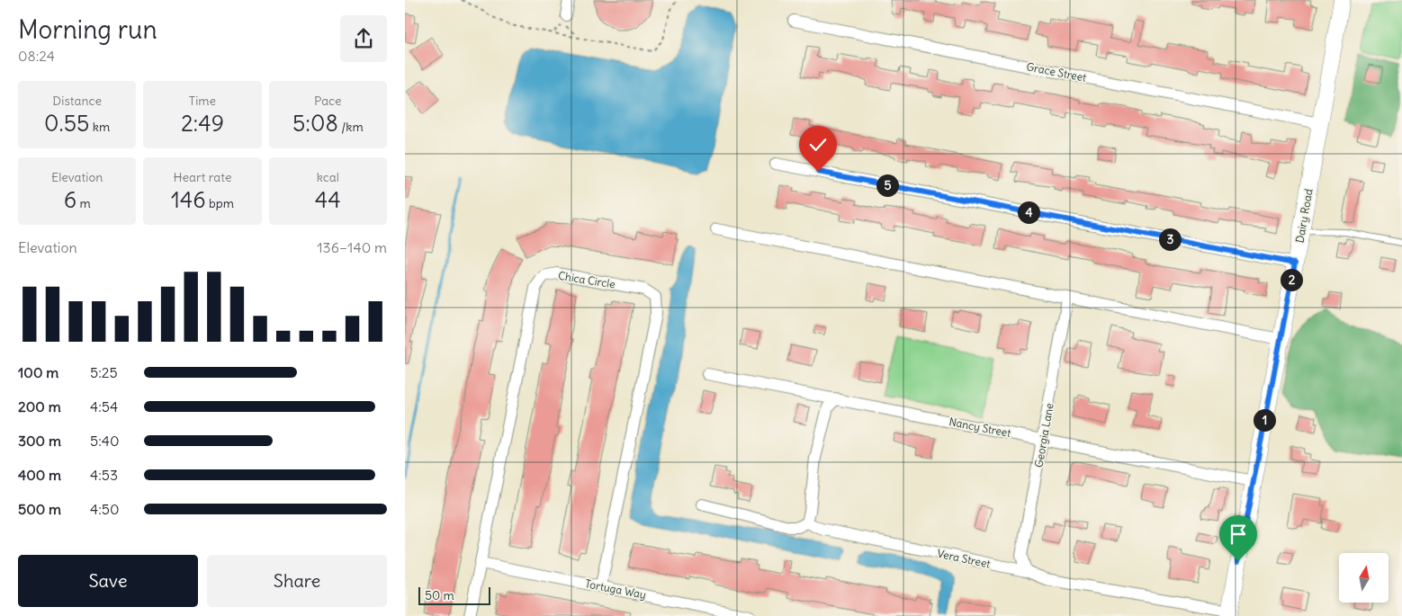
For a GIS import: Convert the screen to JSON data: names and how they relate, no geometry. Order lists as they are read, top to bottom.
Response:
{
  "streets": {
    "street": [
      "Grace Street",
      "Dairy Road",
      "Chica Circle",
      "Nancy Street",
      "Georgia Lane",
      "Vera Street",
      "Tortuga Way"
    ]
  },
  "crossings": [
    ["Grace Street", "Dairy Road"],
    ["Dairy Road", "Nancy Street"],
    ["Dairy Road", "Vera Street"],
    ["Chica Circle", "Tortuga Way"],
    ["Nancy Street", "Georgia Lane"],
    ["Georgia Lane", "Vera Street"]
  ],
  "scale_bar": "50 m",
  "north": "top",
  "page": {
    "heading": ["Morning run", "08:24"],
    "stats": [
      ["Distance", "0.55 km"],
      ["Time", "2:49"],
      ["Pace", "5:08 /km"],
      ["Elevation", "6 m"],
      ["Heart rate", "146 bpm"],
      ["kcal", "44"]
    ],
    "pins": [
      "5",
      "4",
      "3",
      "2",
      "1"
    ],
    "chart": ["Elevation", "136–140 m"],
    "list": [
      {
        "name": "100 m",
        "note": "5:25"
      },
      {
        "name": "200 m",
        "note": "4:54"
      },
      {
        "name": "300 m",
        "note": "5:40"
      },
      {
        "name": "400 m",
        "note": "4:53"
      },
      {
        "name": "500 m",
        "note": "4:50"
      }
    ],
    "buttons": ["Save", "Share"],
    "scale": "50 m"
  }
}
